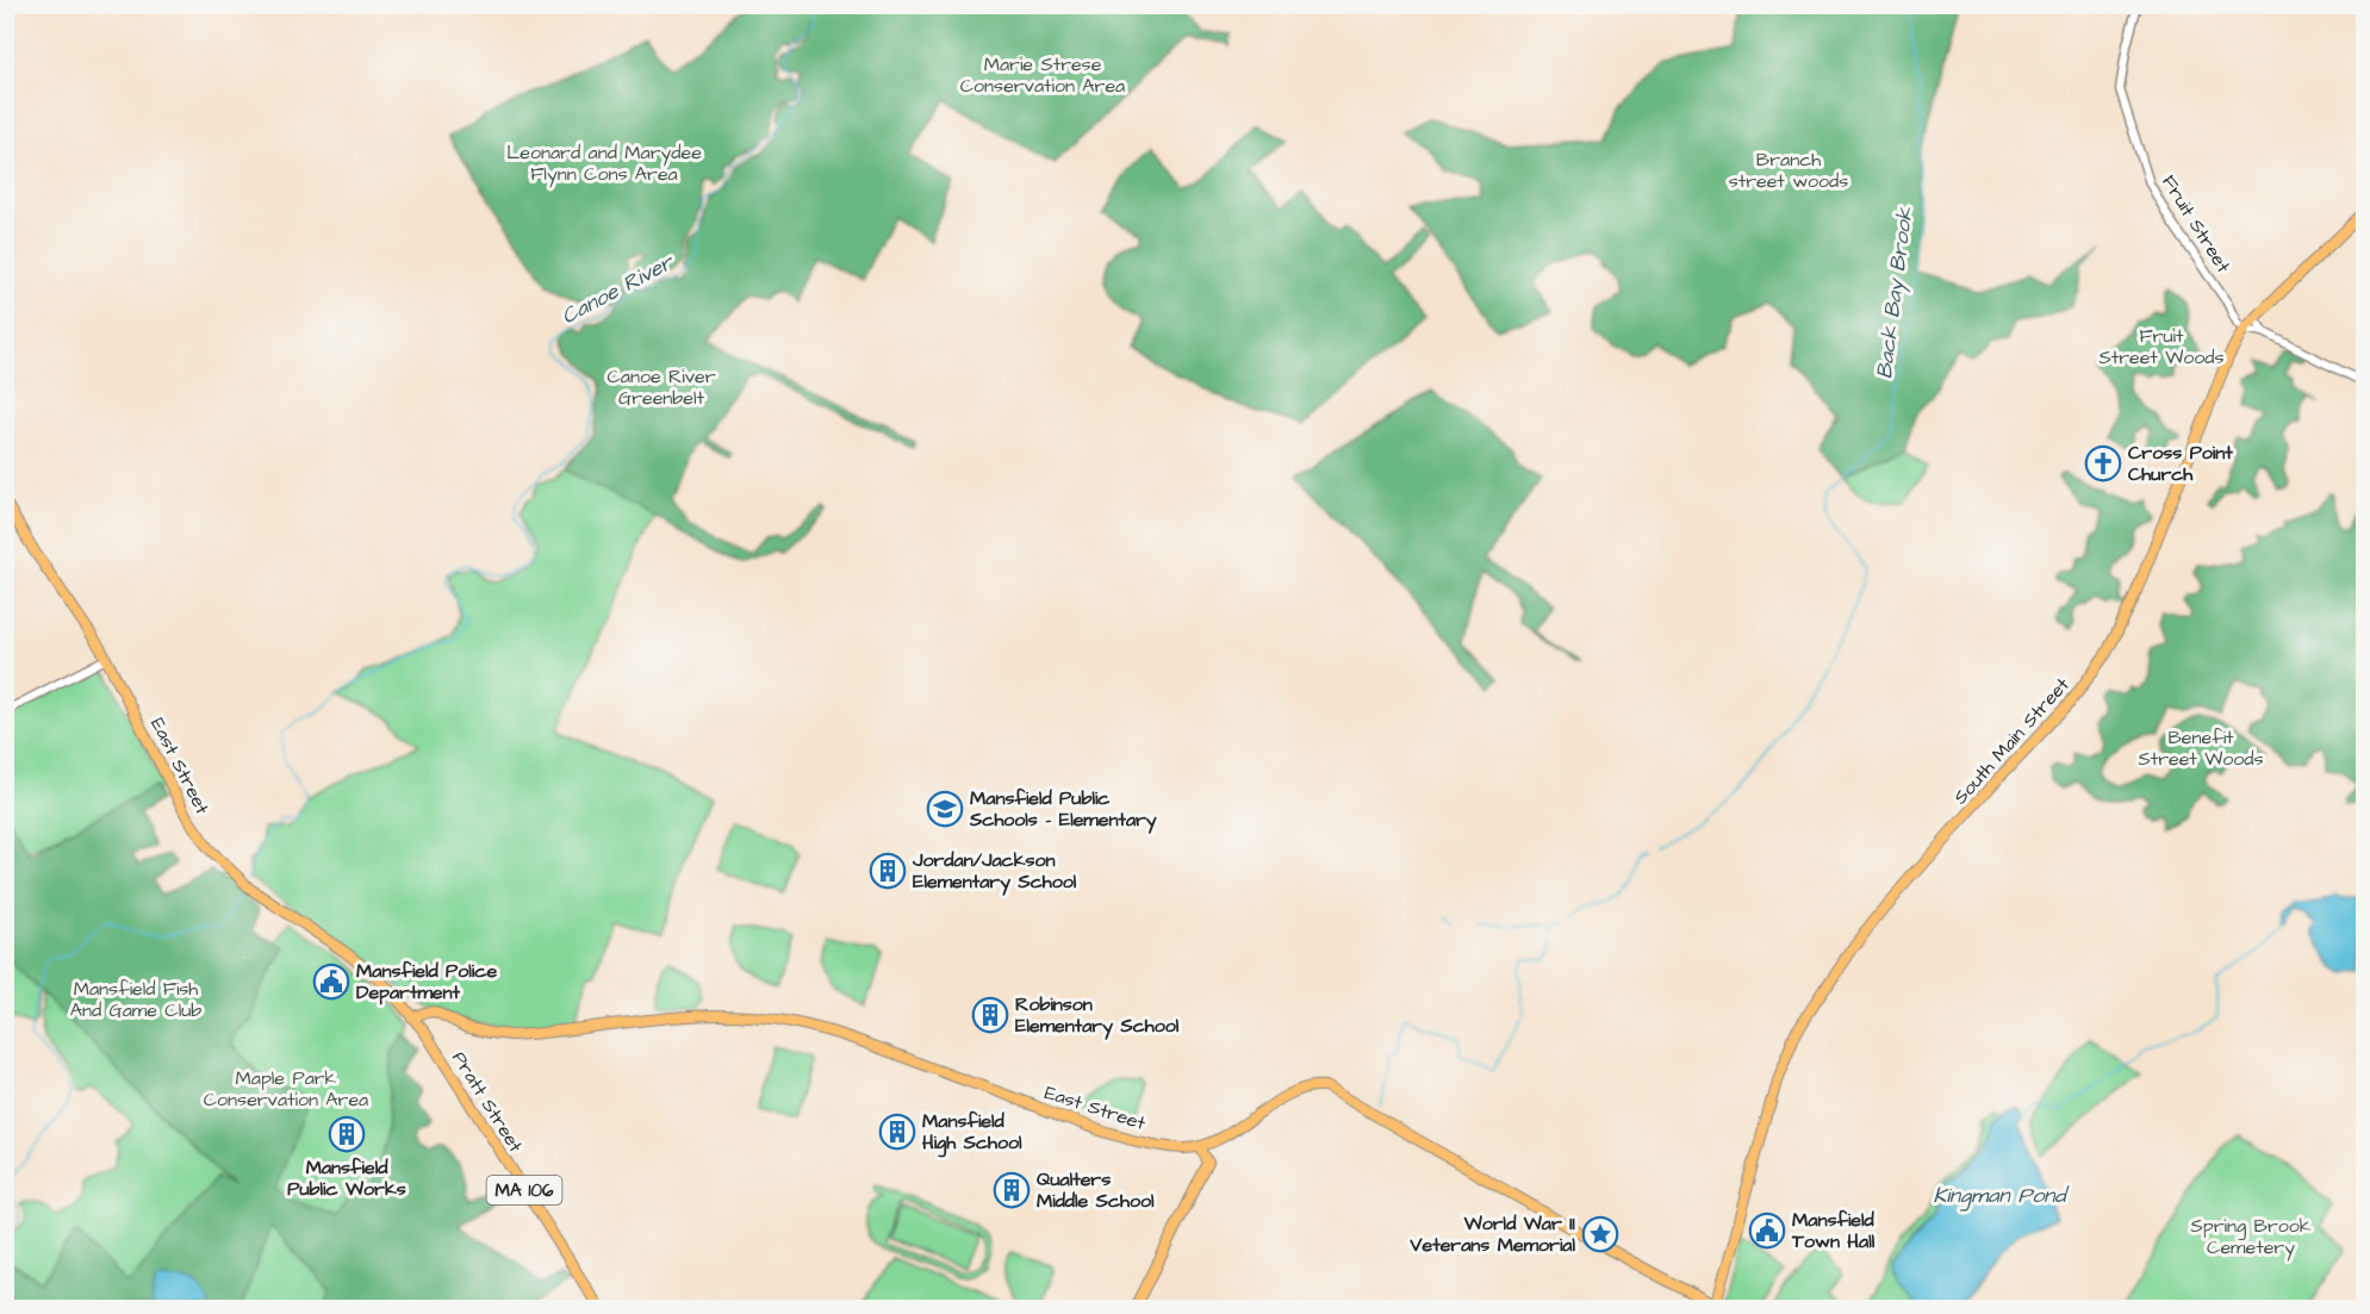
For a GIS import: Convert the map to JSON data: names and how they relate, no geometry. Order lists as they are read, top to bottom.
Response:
{
  "streets": {
    "main road": [
      "South Main Street",
      "East Street",
      "Pratt Street",
      "MA 106"
    ],
    "street": ["Fruit Street"]
  },
  "crossings": [
    ["Fruit Street", "South Main Street"],
    ["South Main Street", "East Street"],
    ["East Street", "Pratt Street"]
  ],
  "water": ["Canoe River", "Back Bay Brook", "Kingman Pond"],
  "parks": [
    "Marie Strese Conservation Area",
    "Leonard and Marydee Flynn Cons Area",
    "Branch street woods",
    "Fruit Street Woods",
    "Canoe River Greenbelt",
    "Benefit Street Woods",
    "Mansfield Fish And Game Club",
    "Maple Park Conservation Area",
    "Spring Brook Cemetery"
  ],
  "places": {
    "church": ["Cross Point Church"],
    "school or university": ["Mansfield Public Schools - Elementary"],
    "building": [
      "Jordan/Jackson Elementary School",
      "Robinson Elementary School",
      "Mansfield High School",
      "Mansfield Public Works",
      "Qualters Middle School"
    ],
    "public building": ["Mansfield Police Department", "Mansfield Town Hall"],
    "place": ["World War II Veterans Memorial"]
  }
}
